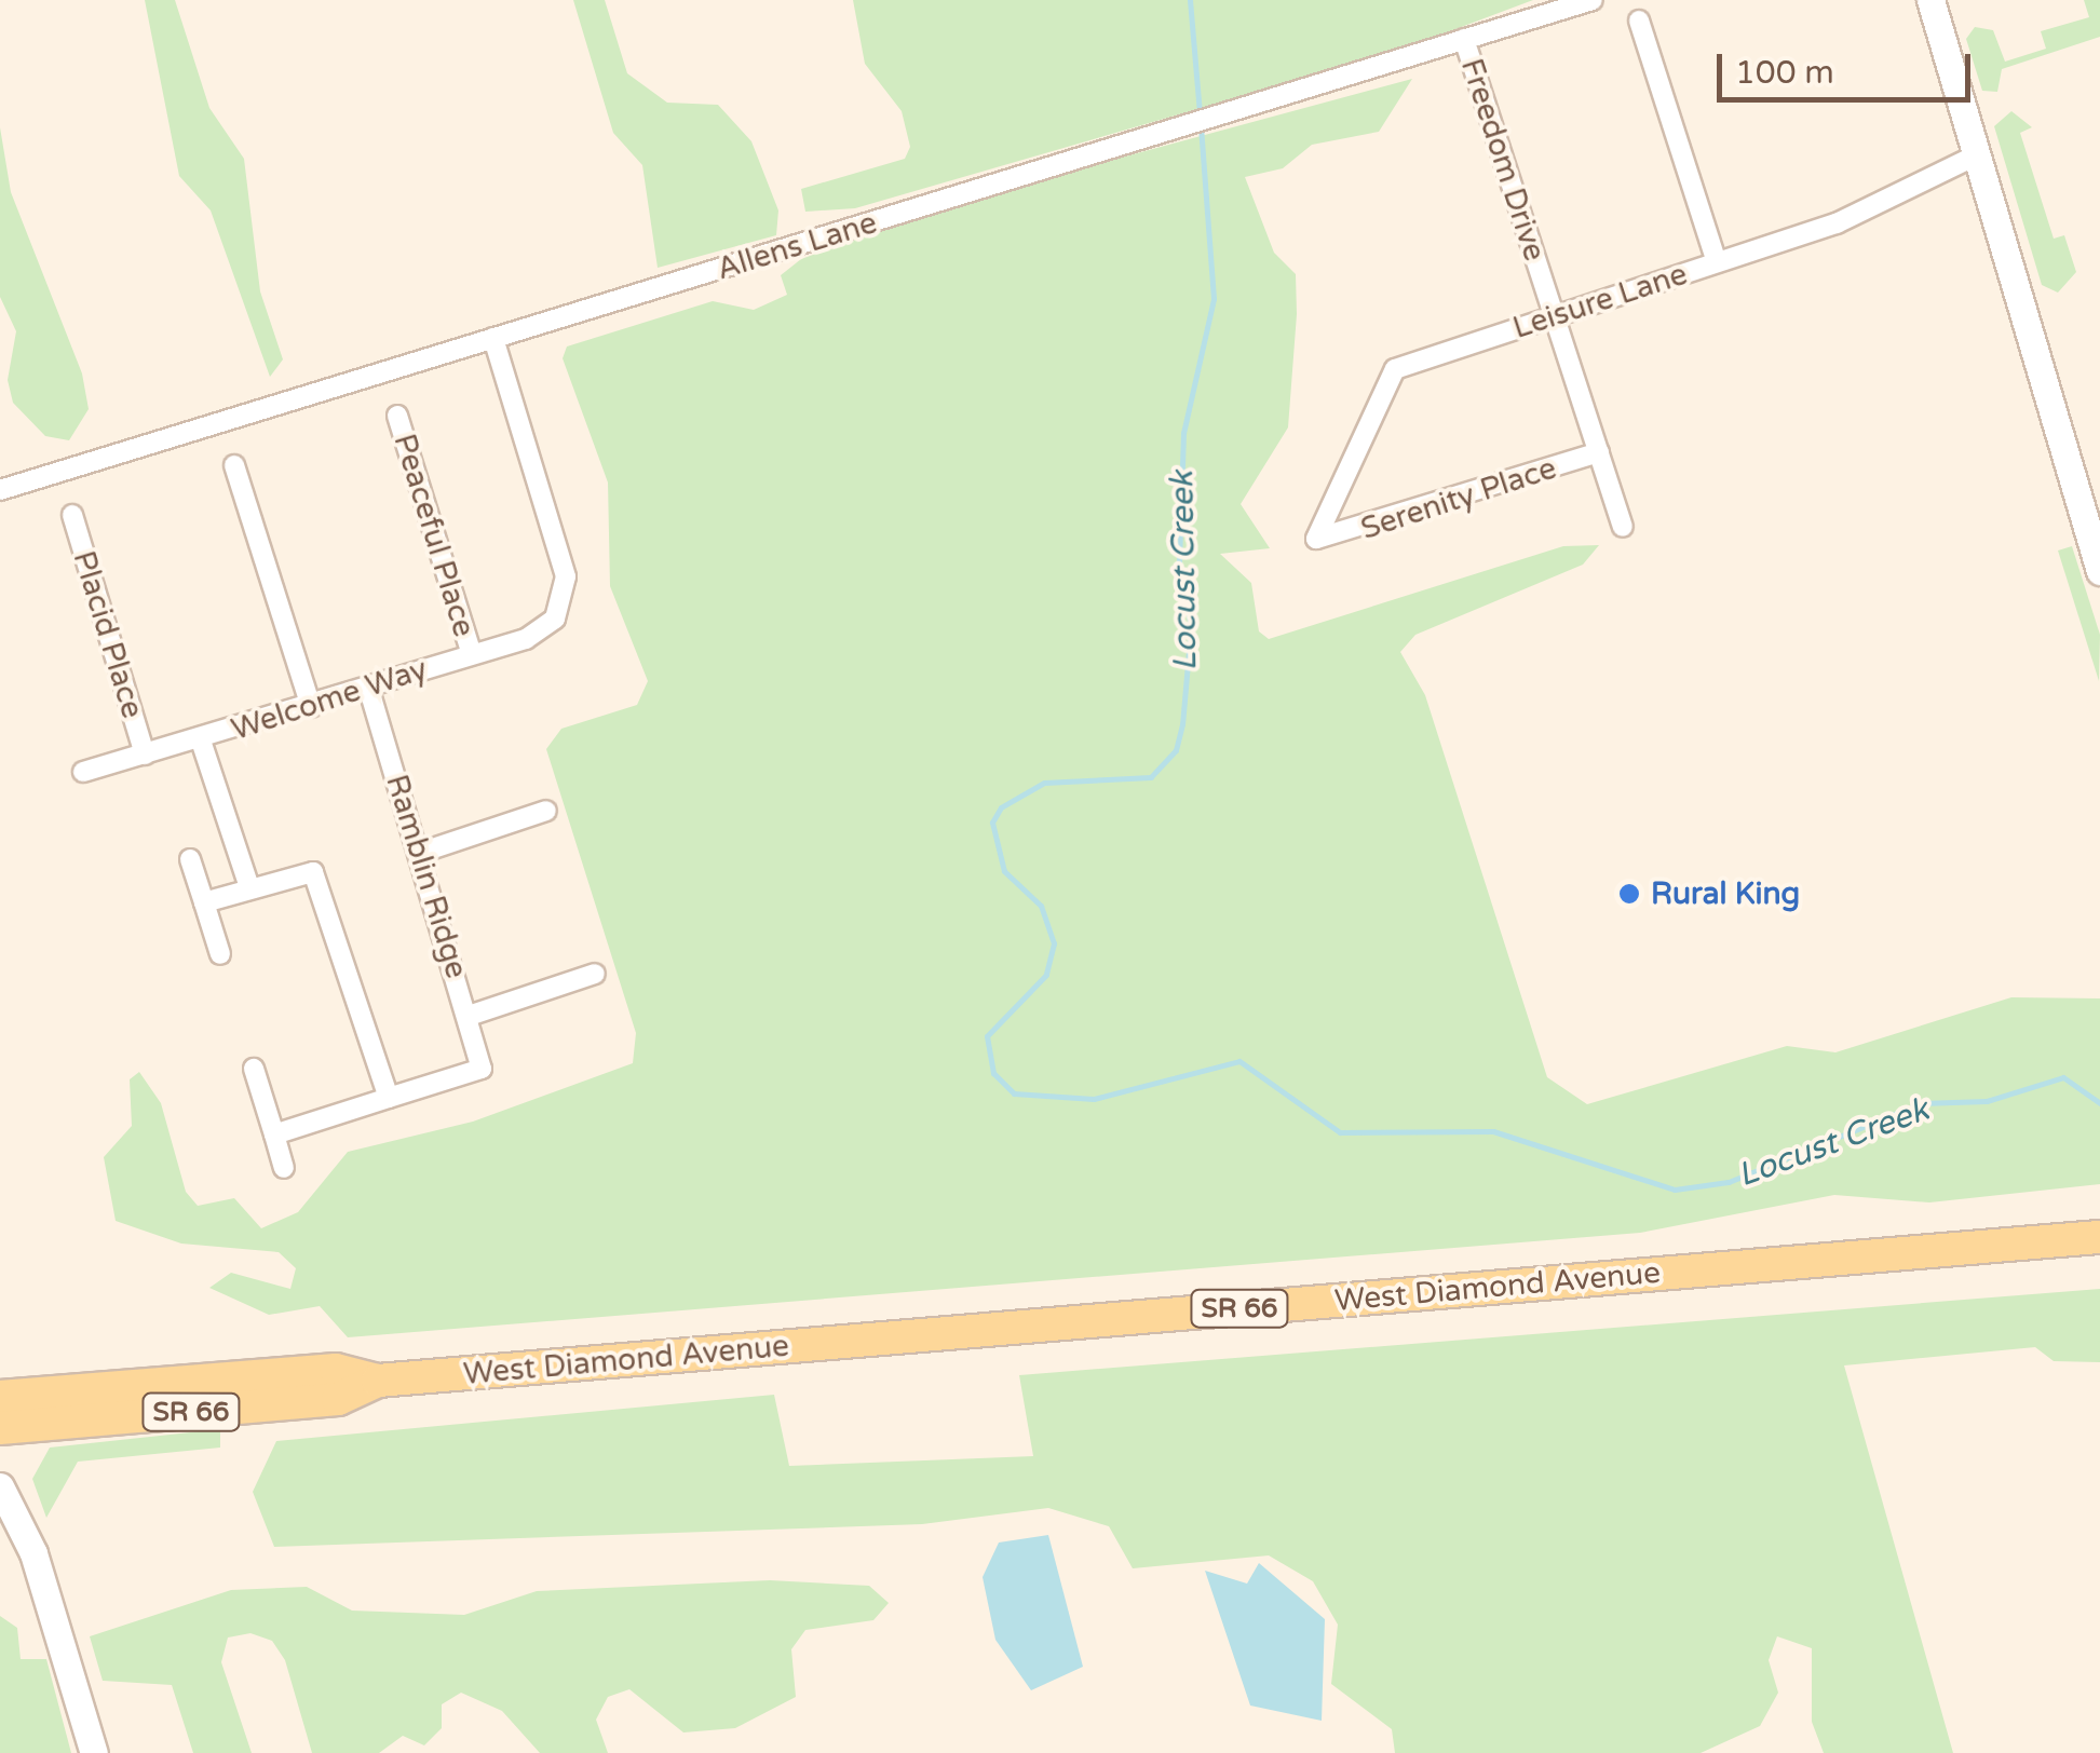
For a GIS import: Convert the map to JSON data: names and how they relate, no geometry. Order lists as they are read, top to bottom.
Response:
{
  "streets": {
    "main road": ["West Diamond Avenue", "SR 66"],
    "street": [
      "Freedom Drive",
      "Allens Lane",
      "Leisure Lane",
      "Serenity Place",
      "Peaceful Place",
      "Placid Place",
      "Welcome Way",
      "Ramblin Ridge"
    ]
  },
  "crossings": [
    ["Freedom Drive", "Allens Lane"],
    ["Freedom Drive", "Leisure Lane"],
    ["Freedom Drive", "Serenity Place"],
    ["Allens Lane", "Welcome Way"],
    ["Leisure Lane", "Serenity Place"],
    ["Peaceful Place", "Welcome Way"],
    ["Placid Place", "Welcome Way"],
    ["Welcome Way", "Ramblin Ridge"]
  ],
  "water": ["Locust Creek"],
  "places": ["Rural King"],
  "scale_bar": "100 m"
}
